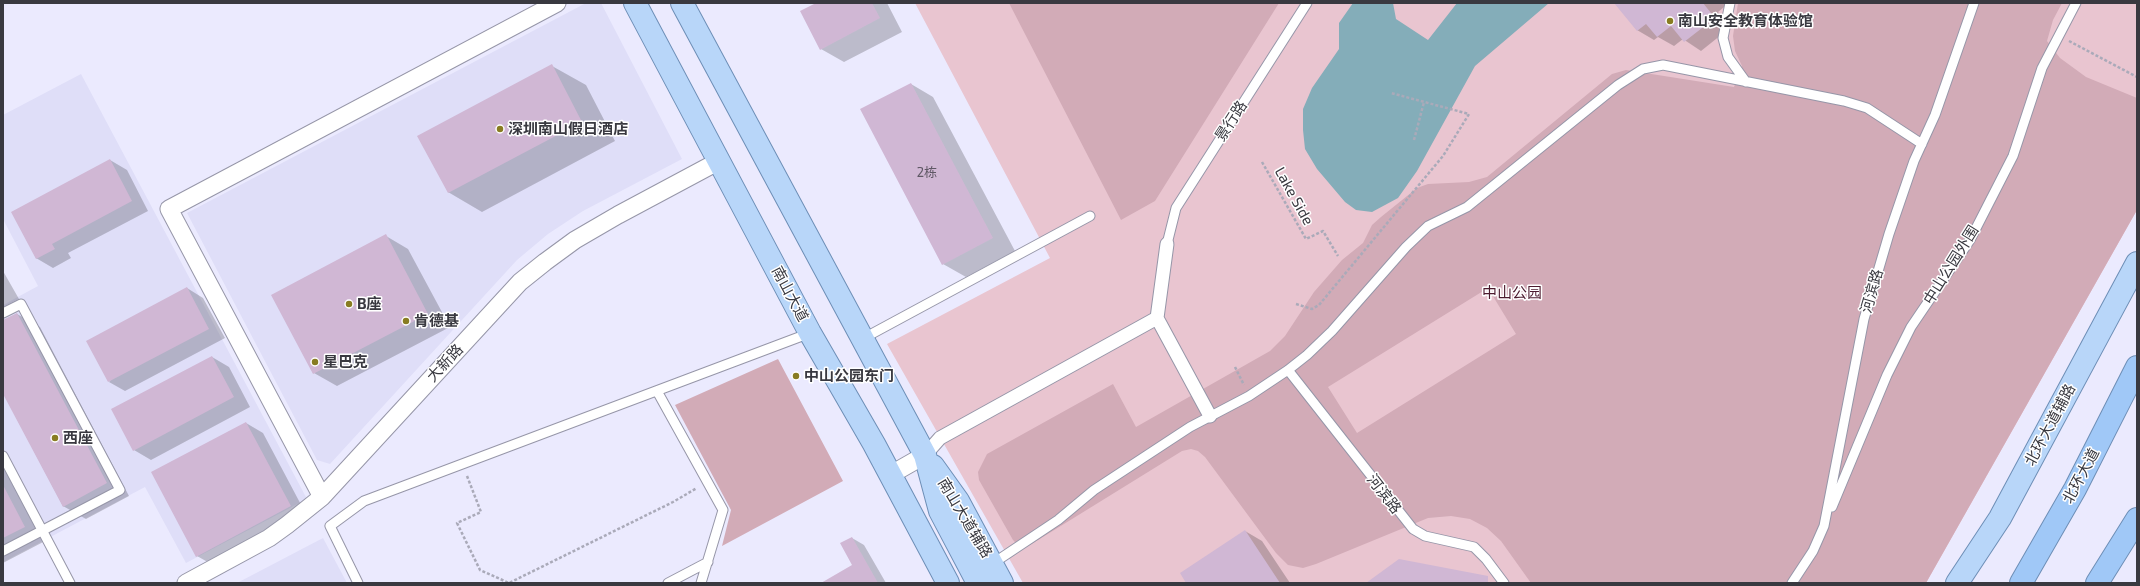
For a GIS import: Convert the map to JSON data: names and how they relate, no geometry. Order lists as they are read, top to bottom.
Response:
{
  "streets": {
    "highway": ["北环大道"],
    "main road": ["南山大道", "北环大道辅路", "南山大道辅路"],
    "street": ["大新路"],
    "lane": ["景行路", "中山公园外围", "河滨路"],
    "path": ["Lake Side"]
  },
  "crossings": [
    ["中山公园外围", "河滨路"],
    ["南山大道", "大新路"]
  ],
  "parks": ["中山公园"],
  "places": [
    "南山安全教育体验馆",
    "深圳南山假日酒店",
    "B座",
    "肯德基",
    "星巴克",
    "中山公园东门",
    "西座"
  ],
  "house_numbers": ["2栋"]
}
